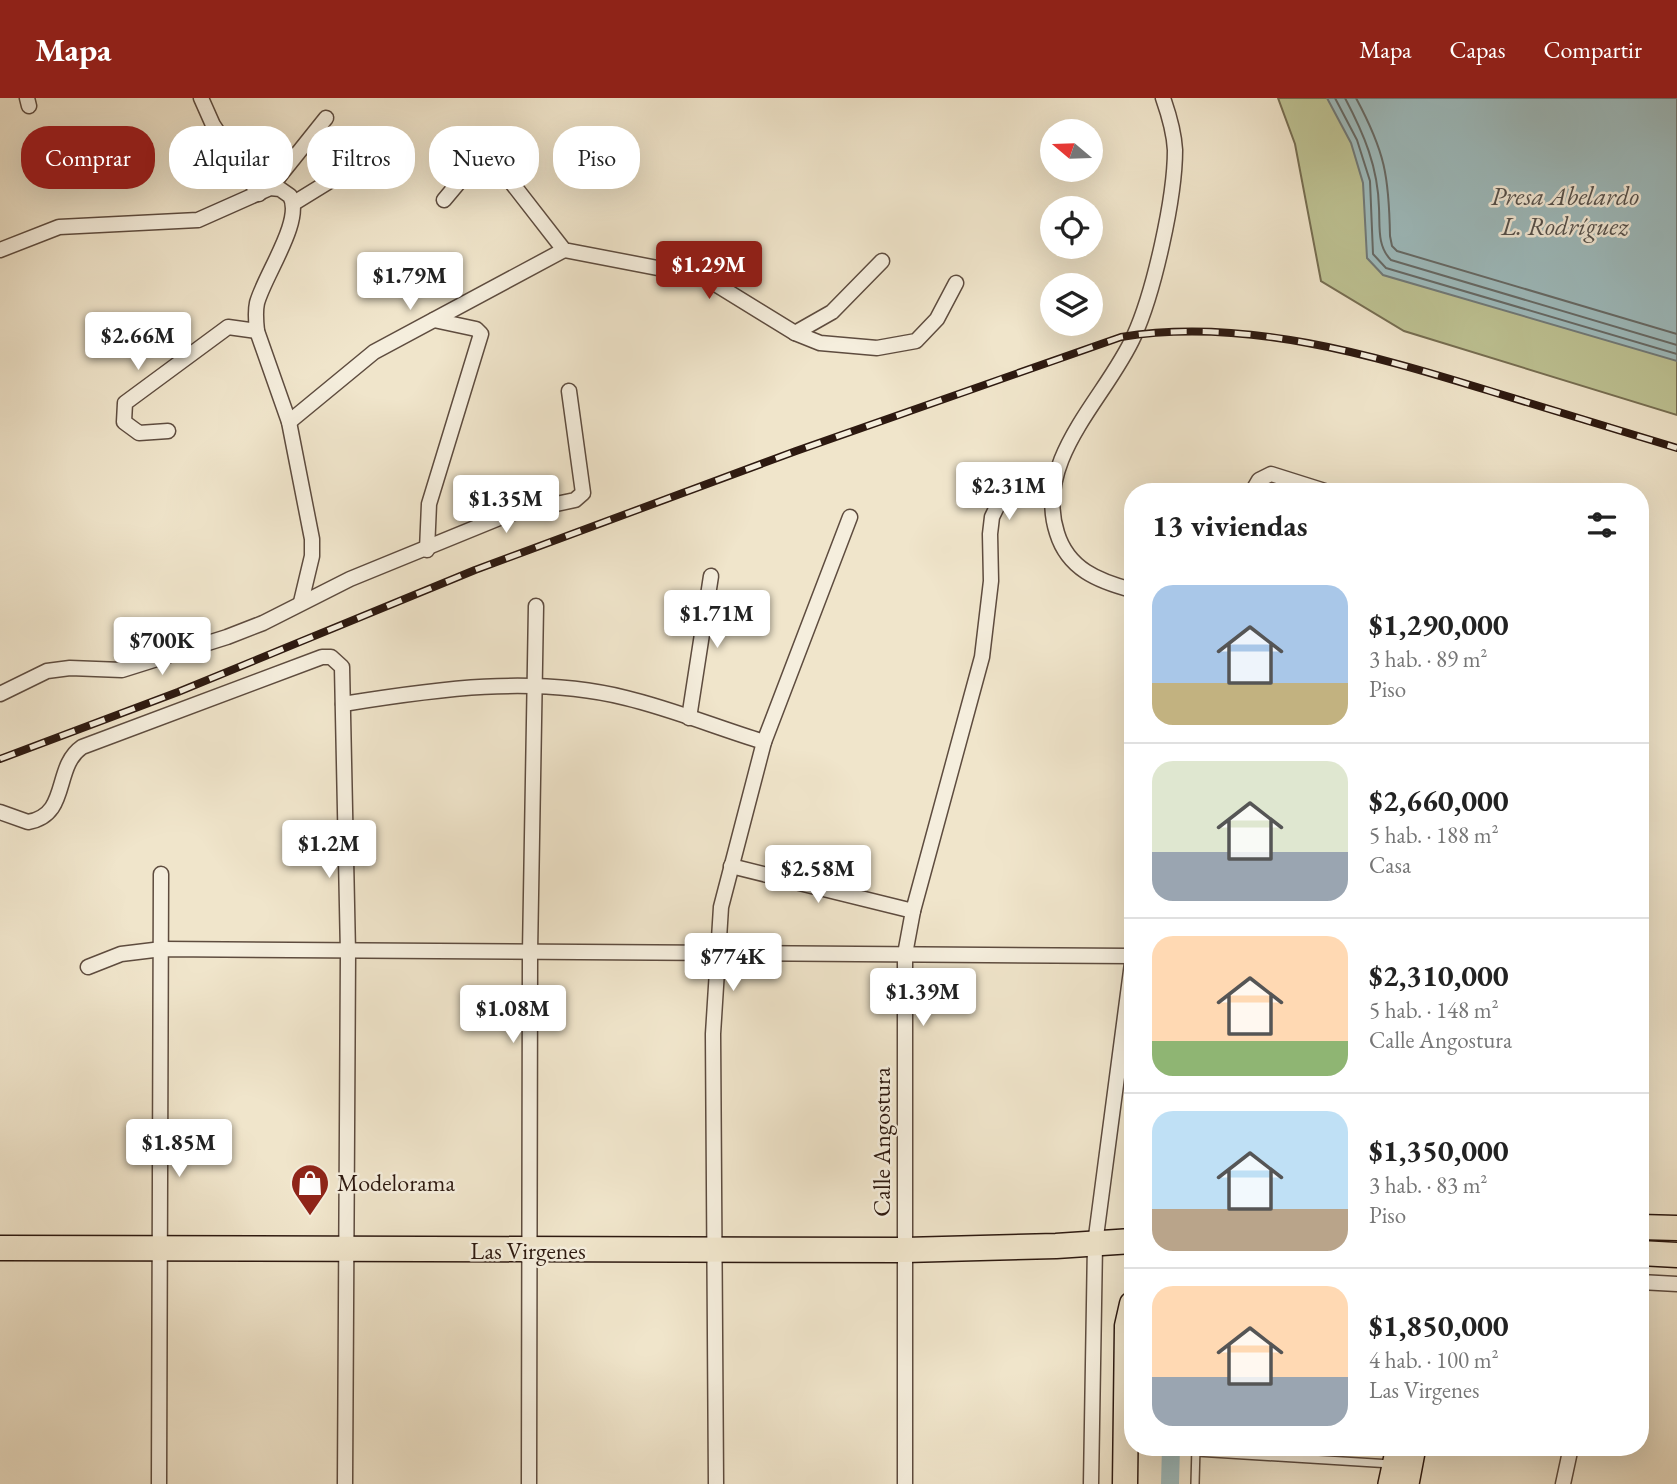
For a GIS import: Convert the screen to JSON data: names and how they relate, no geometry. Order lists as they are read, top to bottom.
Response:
{
  "streets": {
    "highway": ["Las Virgenes"],
    "street": ["Calle Angostura"]
  },
  "crossings": [
    ["Calle Angostura", "Las Virgenes"]
  ],
  "water": ["Presa Abelardo L. Rodríguez"],
  "places": {
    "shop": ["Modelorama"]
  },
  "north": "left",
  "page": {
    "header": "Mapa",
    "nav": ["Mapa", "Capas", "Compartir"],
    "chip": [
      "Comprar",
      "Alquilar",
      "Filtros",
      "Nuevo",
      "Piso"
    ],
    "price": [
      "$1.29M",
      "$1.79M",
      "$2.66M",
      "$2.31M",
      "$1.35M",
      "$1.71M",
      "$700K",
      "$1.2M",
      "$2.58M",
      "$774K",
      "$1.39M",
      "$1.08M",
      "$1.85M"
    ],
    "heading": "13 viviendas",
    "list": [
      {
        "name": "$1,290,000",
        "note": "3 hab. · 89 m² · Piso"
      },
      {
        "name": "$2,660,000",
        "note": "5 hab. · 188 m² · Casa"
      },
      {
        "name": "$2,310,000",
        "note": "5 hab. · 148 m² · Calle Angostura"
      },
      {
        "name": "$1,350,000",
        "note": "3 hab. · 83 m² · Piso"
      },
      {
        "name": "$1,850,000",
        "note": "4 hab. · 100 m² · Las Virgenes"
      }
    ]
  }
}
